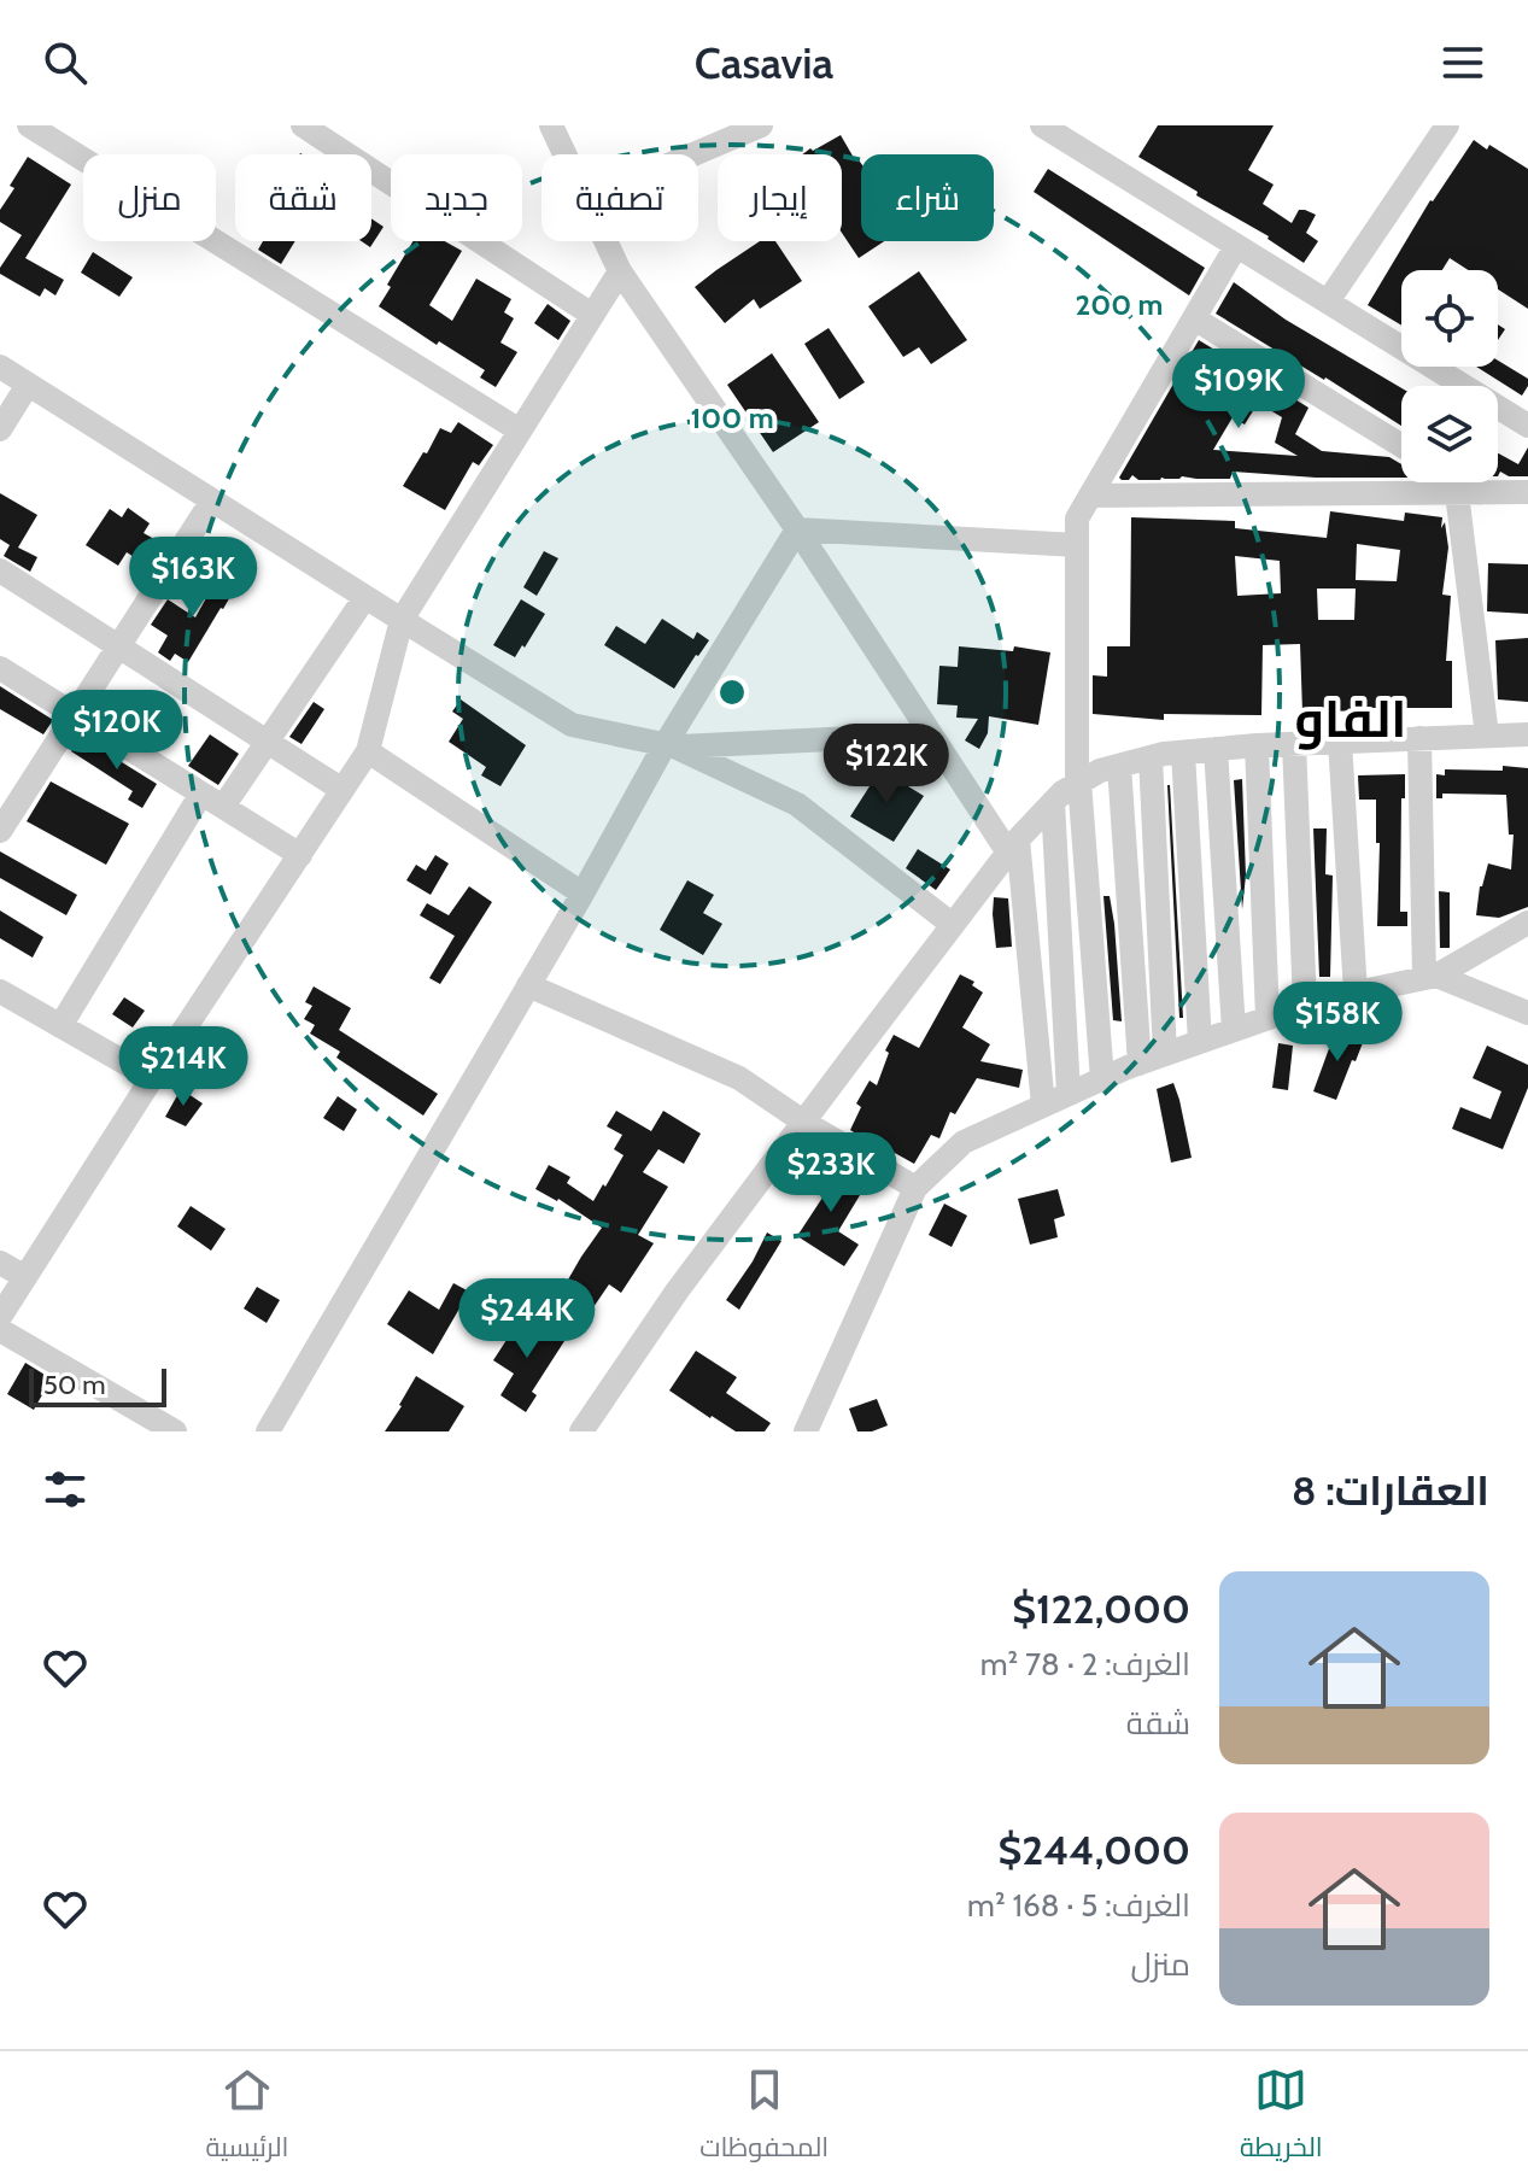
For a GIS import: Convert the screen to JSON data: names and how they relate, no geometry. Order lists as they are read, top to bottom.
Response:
{
  "districts": ["الفاو"],
  "scale_bar": "50 m",
  "page": {
    "header": "Casavia",
    "chip": [
      "شراء",
      "إيجار",
      "تصفية",
      "جديد",
      "شقة",
      "منزل"
    ],
    "price": [
      "$109K",
      "$163K",
      "$120K",
      "$122K",
      "$158K",
      "$214K",
      "$233K",
      "$244K"
    ],
    "scale": "50 m",
    "heading": "العقارات: 8",
    "list": [
      {
        "name": "$122,000",
        "note": "الغرف: 2 · 78 m² · شقة"
      },
      {
        "name": "$244,000",
        "note": "الغرف: 5 · 168 m² · منزل"
      }
    ],
    "tabs": ["الخريطة", "المحفوظات", "الرئيسية"]
  },
  "rings": ["200 m", "100 m"]
}
